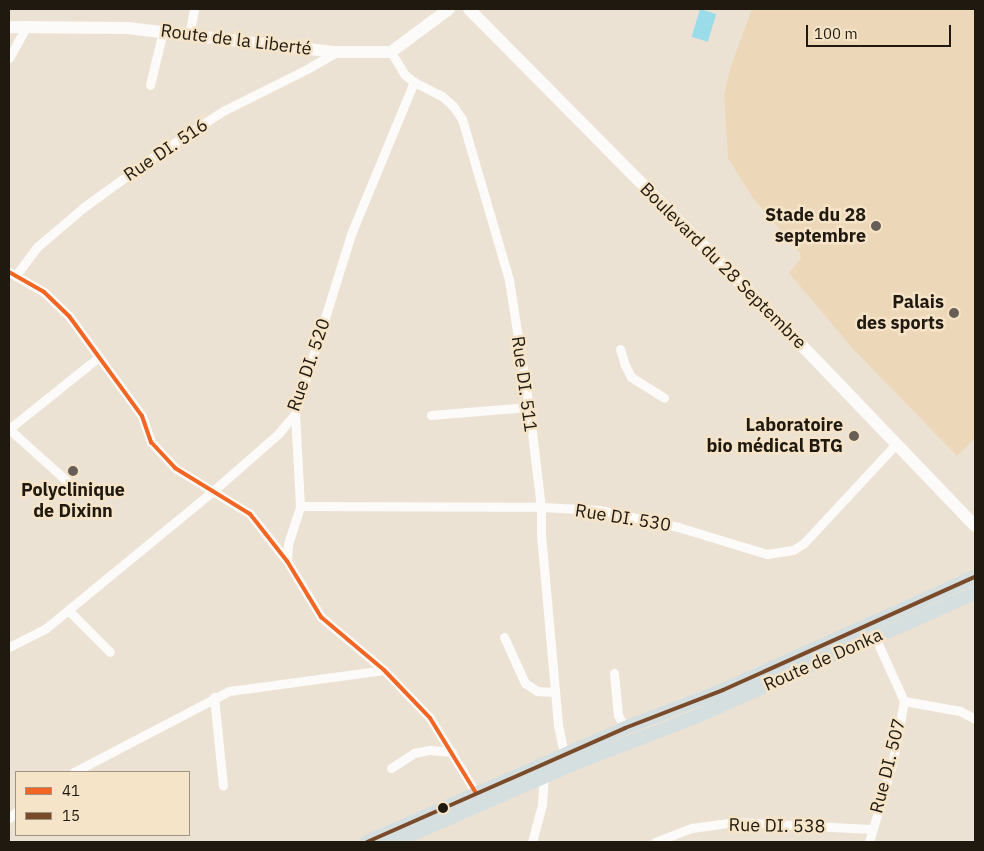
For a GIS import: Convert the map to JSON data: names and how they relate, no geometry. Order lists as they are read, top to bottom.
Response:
{
  "streets": {
    "main road": ["Route de la Liberté", "Boulevard du 28 Septembre", "Route de Donka"],
    "street": [
      "Rue DI. 516",
      "Rue DI. 520",
      "Rue DI. 511",
      "Rue DI. 530",
      "Rue DI. 507",
      "Rue DI. 538"
    ]
  },
  "crossings": [
    ["Route de la Liberté", "Rue DI. 516"],
    ["Route de la Liberté", "Rue DI. 511"],
    ["Boulevard du 28 Septembre", "Rue DI. 530"],
    ["Rue DI. 520", "Rue DI. 511"],
    ["Rue DI. 511", "Rue DI. 530"],
    ["Rue DI. 511", "Route de Donka"],
    ["Route de Donka", "Rue DI. 507"],
    ["Rue DI. 507", "Rue DI. 538"]
  ],
  "places": [
    "Stade du 28 septembre",
    "Palais des sports",
    "Laboratoire bio médical BTG",
    "Polyclinique de Dixinn"
  ],
  "lines": ["transit line 41", "transit line 15"],
  "legend": ["41", "15"],
  "scale_bar": "100 m"
}
